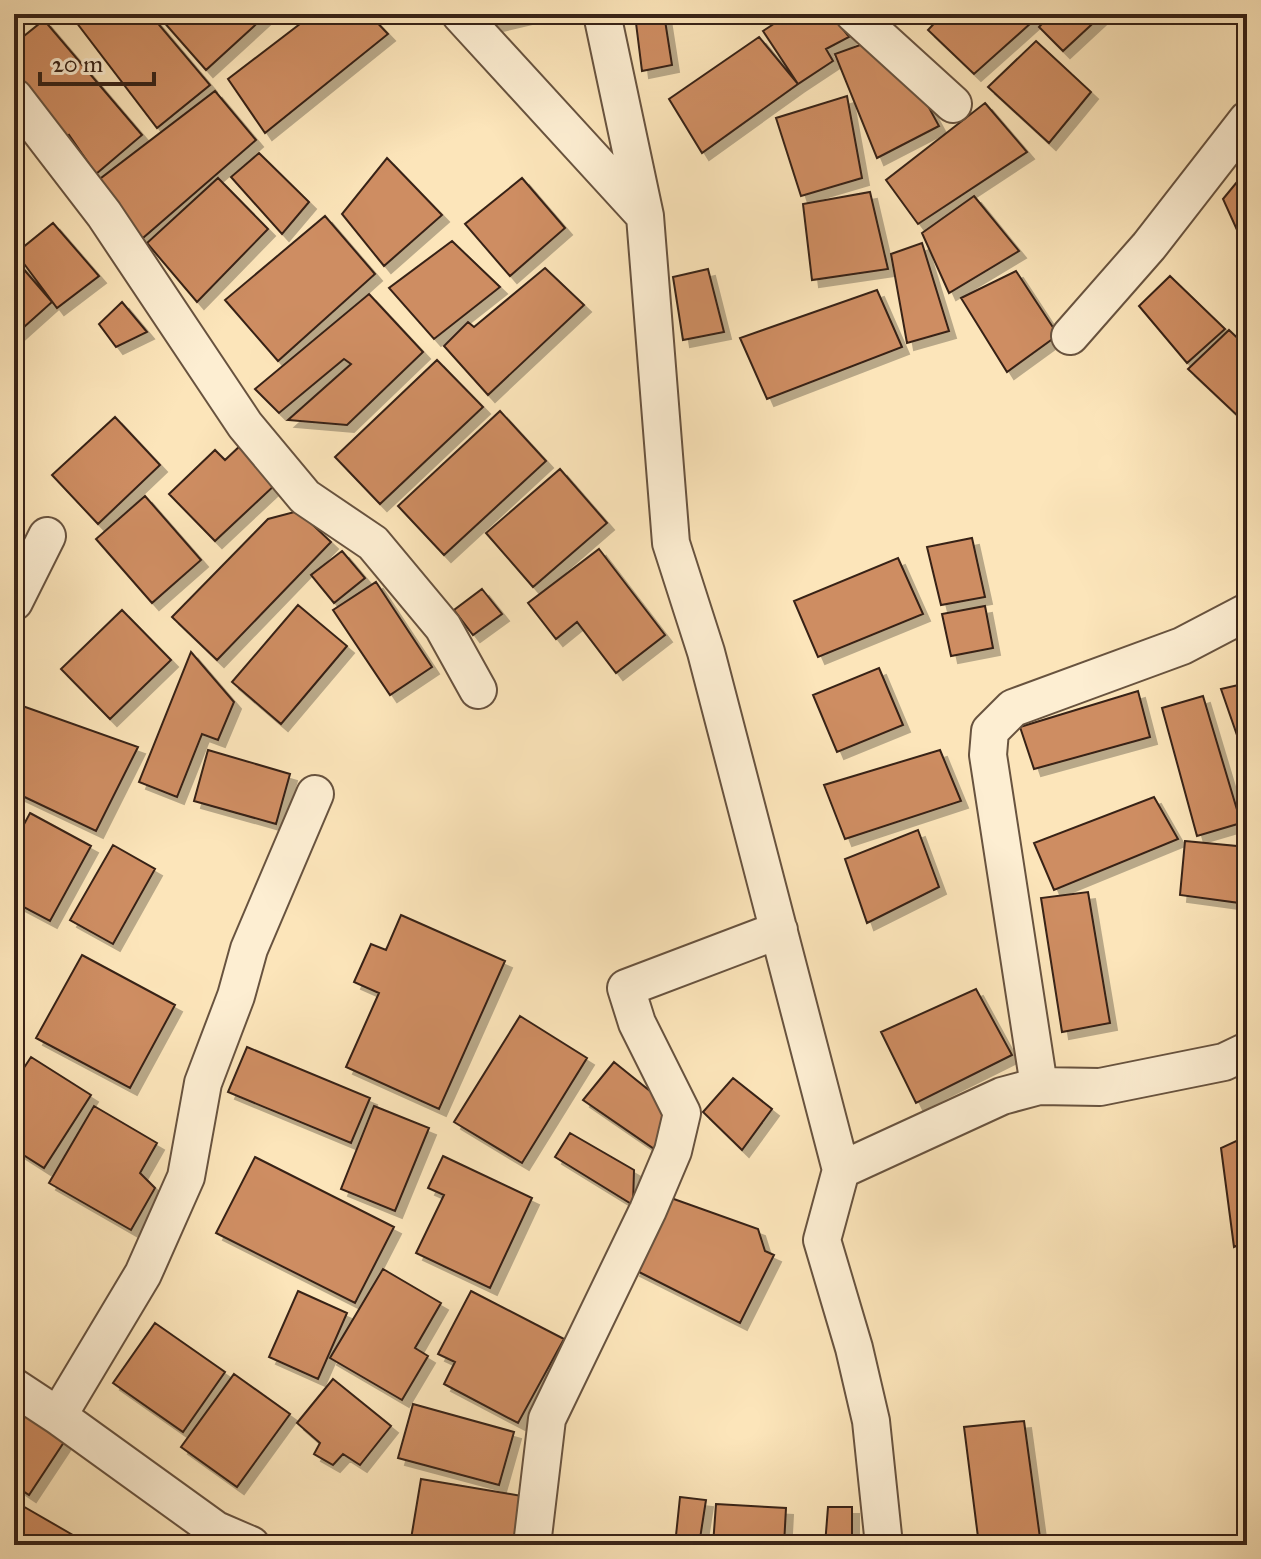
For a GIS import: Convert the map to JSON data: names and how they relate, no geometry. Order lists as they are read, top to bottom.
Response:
{
  "scale_bar": "20 m"
}
